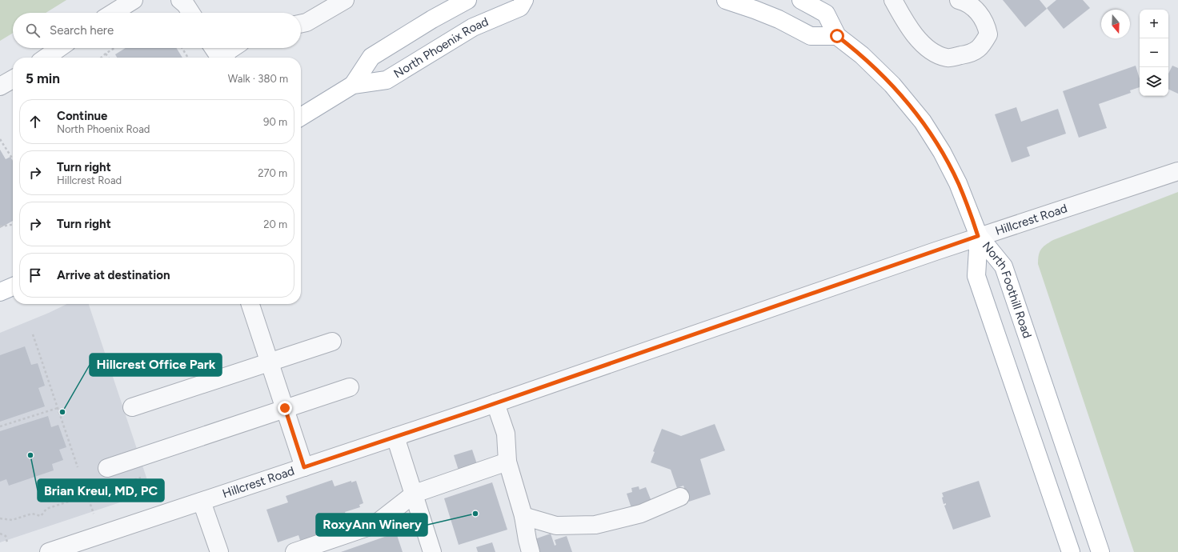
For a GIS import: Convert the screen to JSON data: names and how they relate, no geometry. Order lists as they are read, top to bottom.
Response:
{
  "streets": {
    "main road": ["North Phoenix Road", "North Foothill Road"],
    "street": ["Hillcrest Road"]
  },
  "crossings": [
    ["Hillcrest Road", "North Foothill Road"]
  ],
  "places": ["Hillcrest Office Park", "Brian Kreul, MD, PC", "RoxyAnn Winery"],
  "north": "bottom",
  "page": {
    "map_buttons": ["+", "−"],
    "search": "Search here",
    "heading": ["5 min", "Walk · 380 m"],
    "list": [
      ["Continue", "North Phoenix Road", "90 m"],
      ["Turn right", "Hillcrest Road", "270 m"],
      ["Turn right", "20 m"],
      "Arrive at destination"
    ]
  }
}
